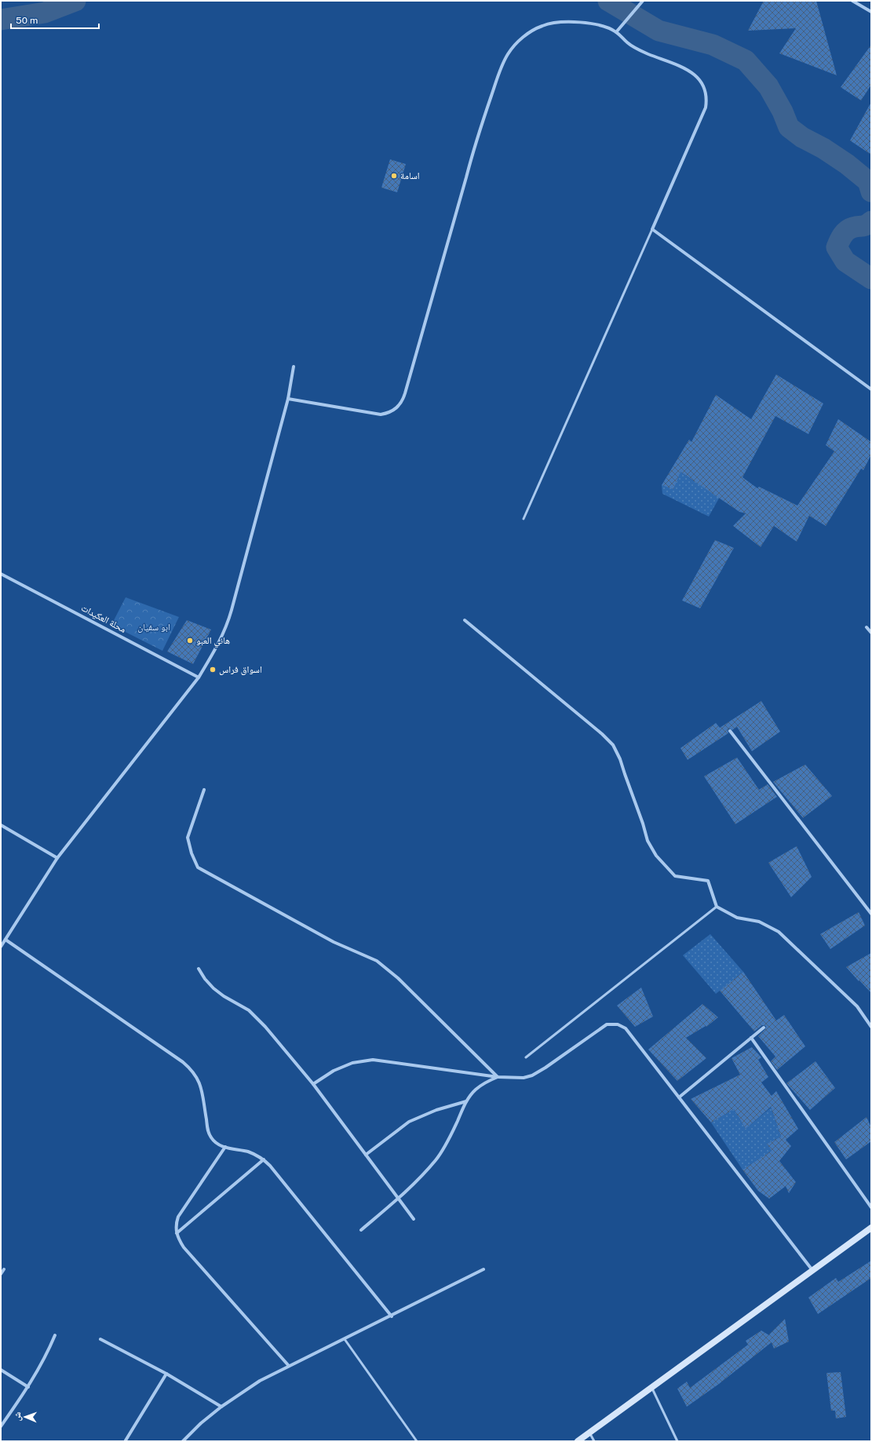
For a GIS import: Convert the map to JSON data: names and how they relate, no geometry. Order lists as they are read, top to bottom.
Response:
{
  "streets": {
    "street": ["محلة العكيدات"]
  },
  "parks": ["ابو سفيان"],
  "places": ["اسامة", "هاني العبو", "اسواق فراس"],
  "scale_bar": "50 m",
  "north": "left"
}
